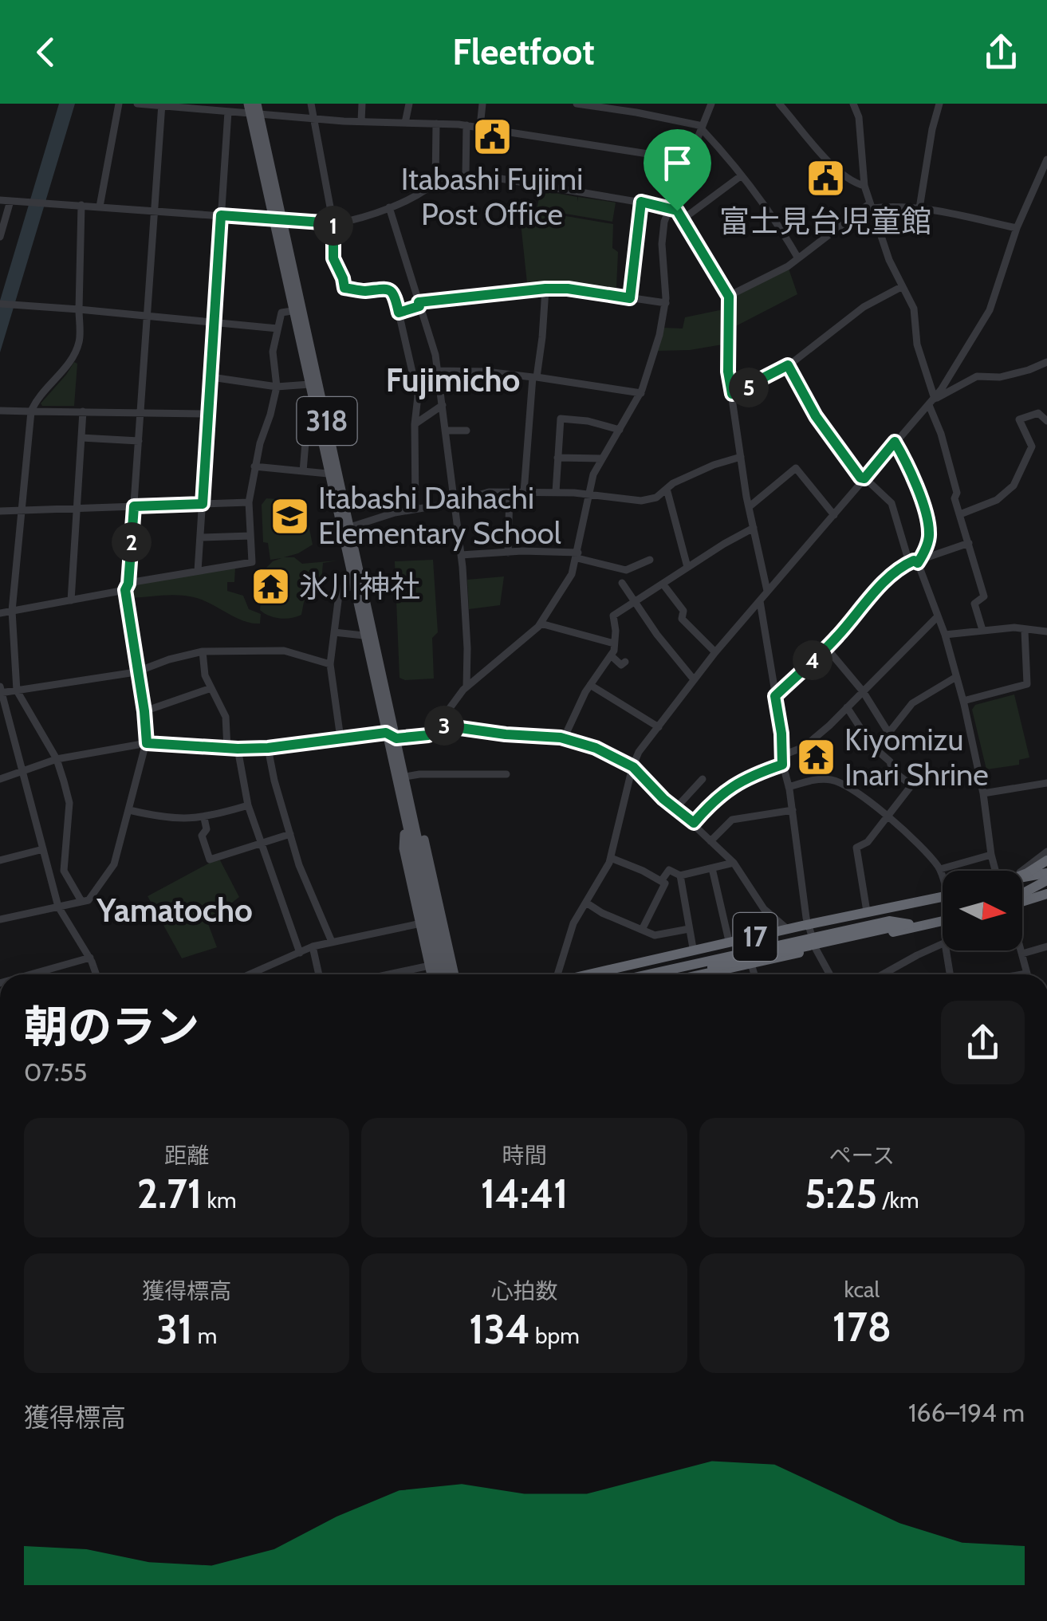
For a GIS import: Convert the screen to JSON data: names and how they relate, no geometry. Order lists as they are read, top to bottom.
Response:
{
  "streets": {
    "highway": ["17"],
    "main road": ["318"]
  },
  "districts": ["Fujimicho", "Yamatocho"],
  "places": {
    "public building": ["Itabashi Fujimi Post Office", "富士見台児童館"],
    "school or university": ["Itabashi Daihachi Elementary School"],
    "temple": ["氷川神社", "Kiyomizu Inari Shrine"]
  },
  "north": "right",
  "page": {
    "header": "Fleetfoot",
    "pins": [
      "1",
      "5",
      "2",
      "4",
      "3"
    ],
    "heading": ["朝のラン", "07:55"],
    "stats": [
      ["距離", "2.71 km"],
      ["時間", "14:41"],
      ["ペース", "5:25 /km"],
      ["獲得標高", "31 m"],
      ["心拍数", "134 bpm"],
      ["kcal", "178"]
    ],
    "chart": ["獲得標高", "166–194 m"]
  }
}
